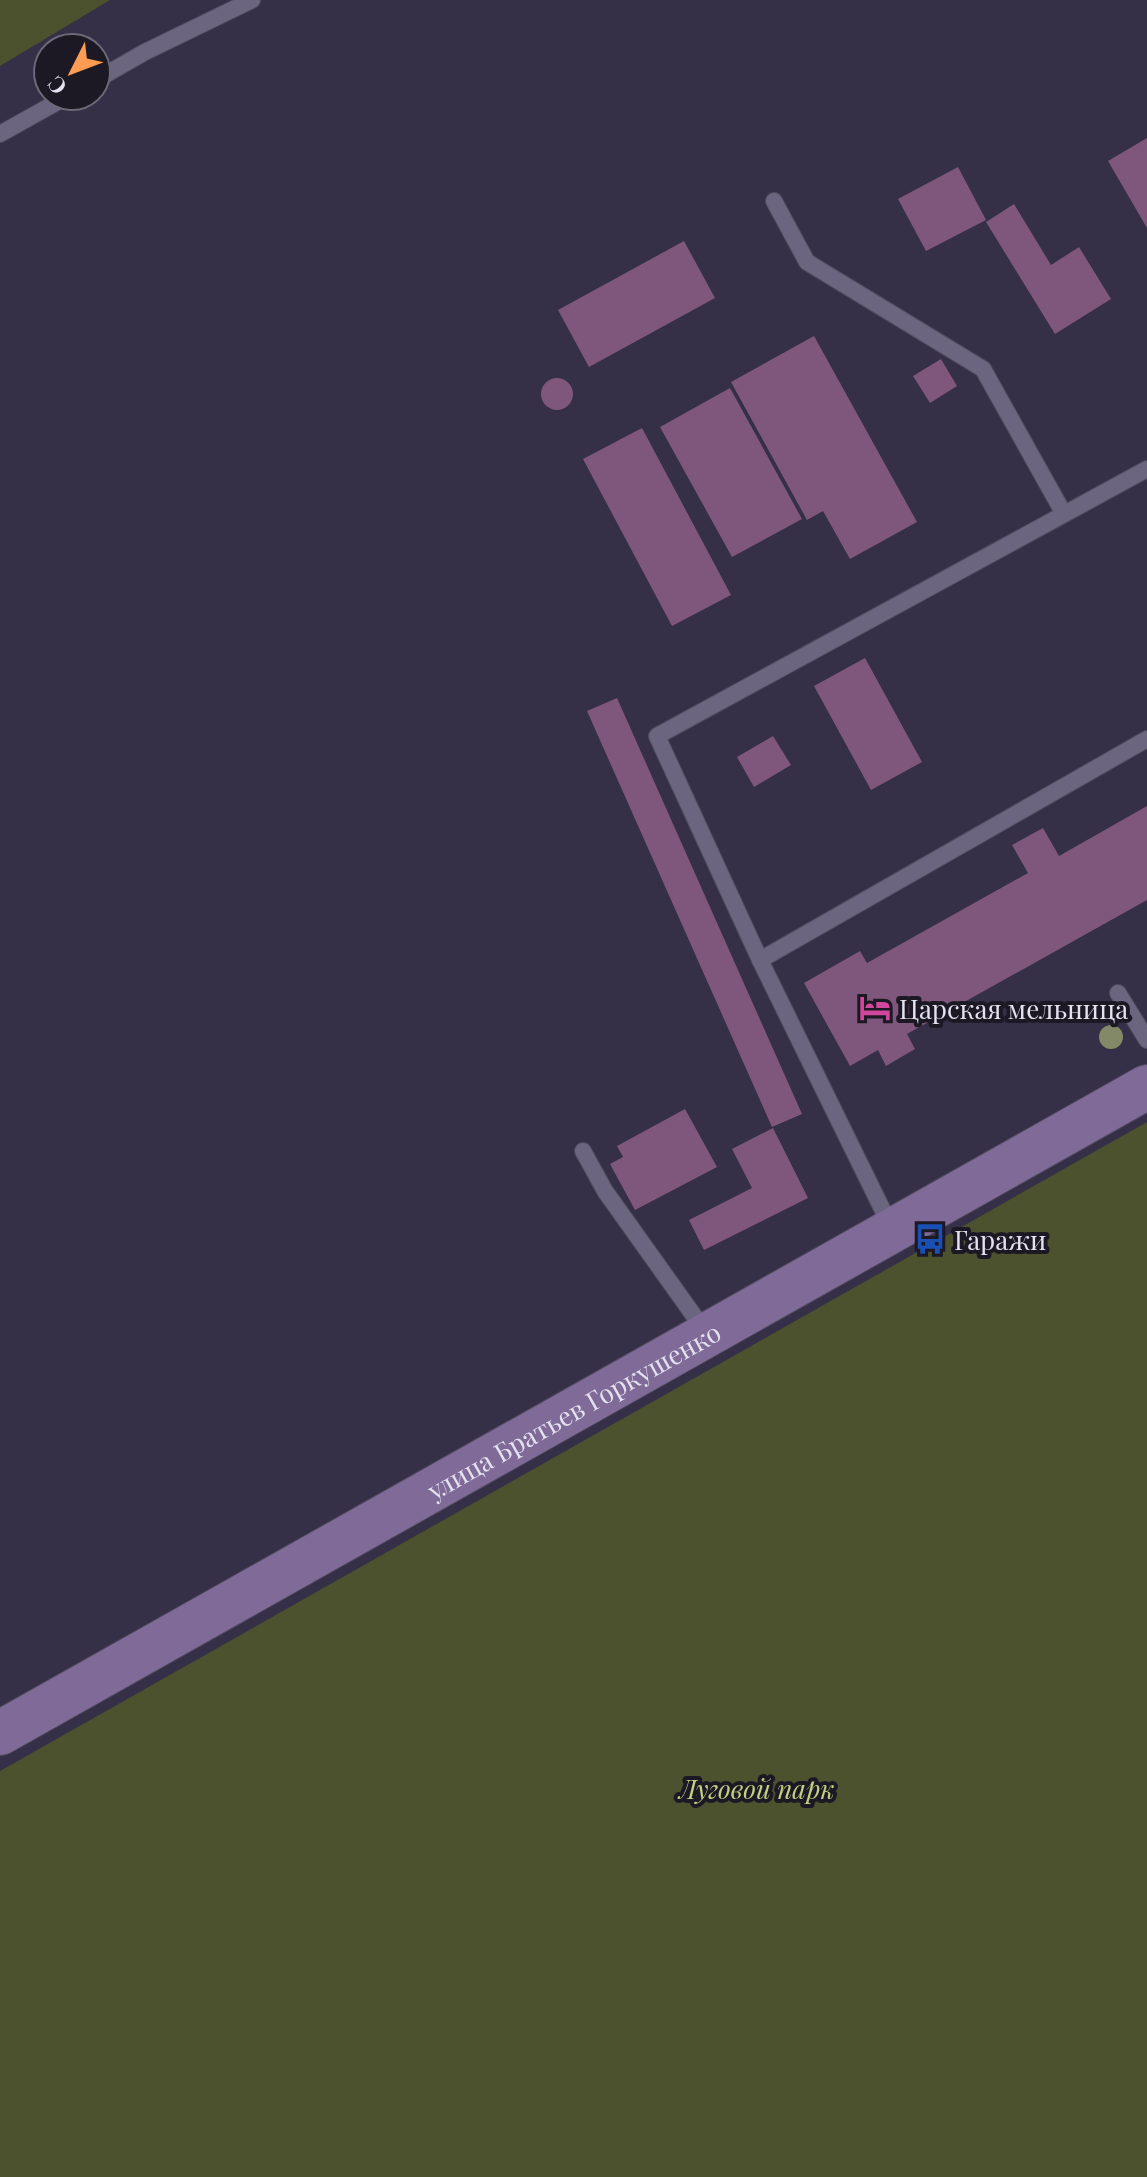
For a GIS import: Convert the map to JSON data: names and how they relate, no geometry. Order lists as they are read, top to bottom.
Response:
{
  "streets": {
    "street": ["улица Братьев Горкушенко"]
  },
  "parks": ["Луговой парк"],
  "places": {
    "hotel": ["Царская мельница"],
    "bus stop": ["Гаражи"]
  },
  "north": "bottom left"
}
